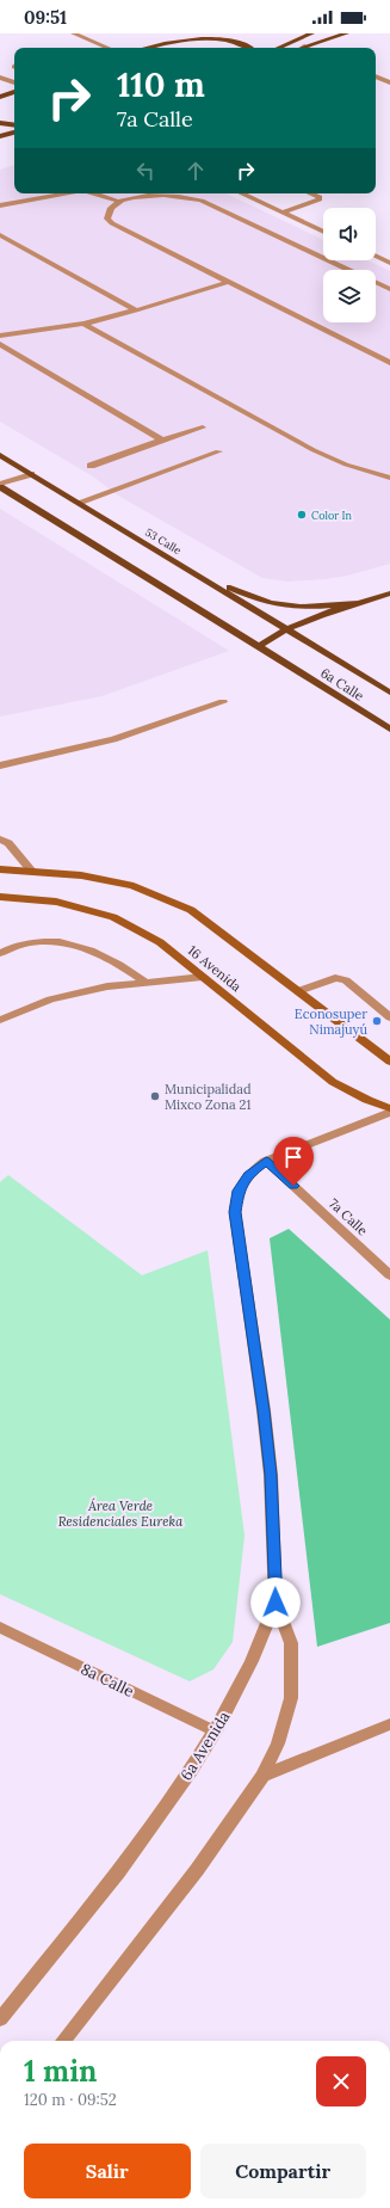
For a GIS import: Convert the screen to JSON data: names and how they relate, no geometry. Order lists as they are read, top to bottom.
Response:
{
  "streets": {
    "main road": ["53 Calle", "6a Calle", "16 Avenida"],
    "street": ["7a Calle", "8a Calle", "6a Avenida"]
  },
  "crossings": [
    ["53 Calle", "6a Calle"],
    ["8a Calle", "6a Avenida"]
  ],
  "parks": ["Área Verde Residenciales Eureka"],
  "places": ["Color In", "Econosuper Nimajuyú", "Municipalidad Mixco Zona 21"],
  "page": {
    "status": "09:51",
    "turn": ["110 m", "7a Calle"],
    "heading": ["1 min", "120 m · 09:52"],
    "buttons": ["Salir", "Compartir"]
  }
}
